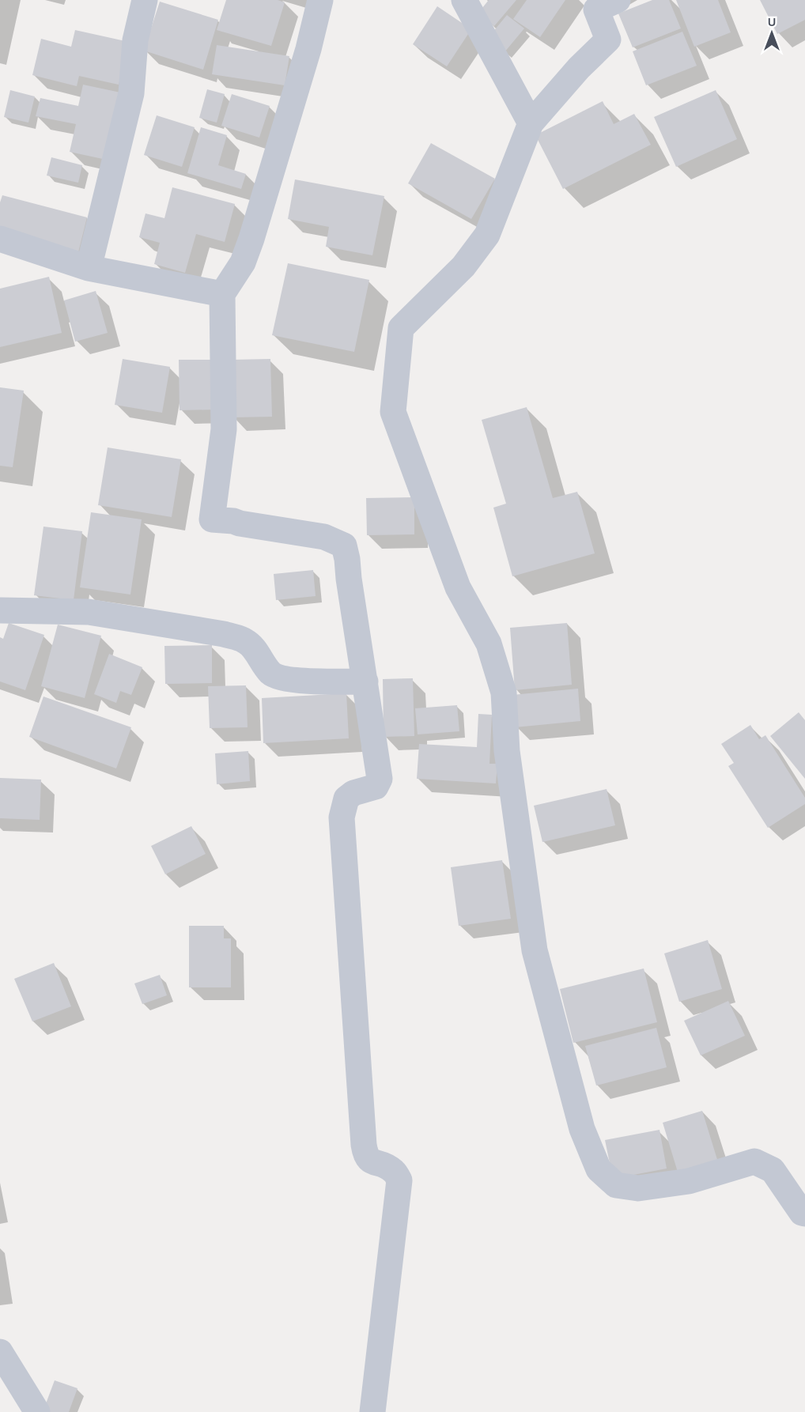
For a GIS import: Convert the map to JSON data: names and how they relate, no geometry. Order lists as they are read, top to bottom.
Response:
{
  "north": "top"
}
